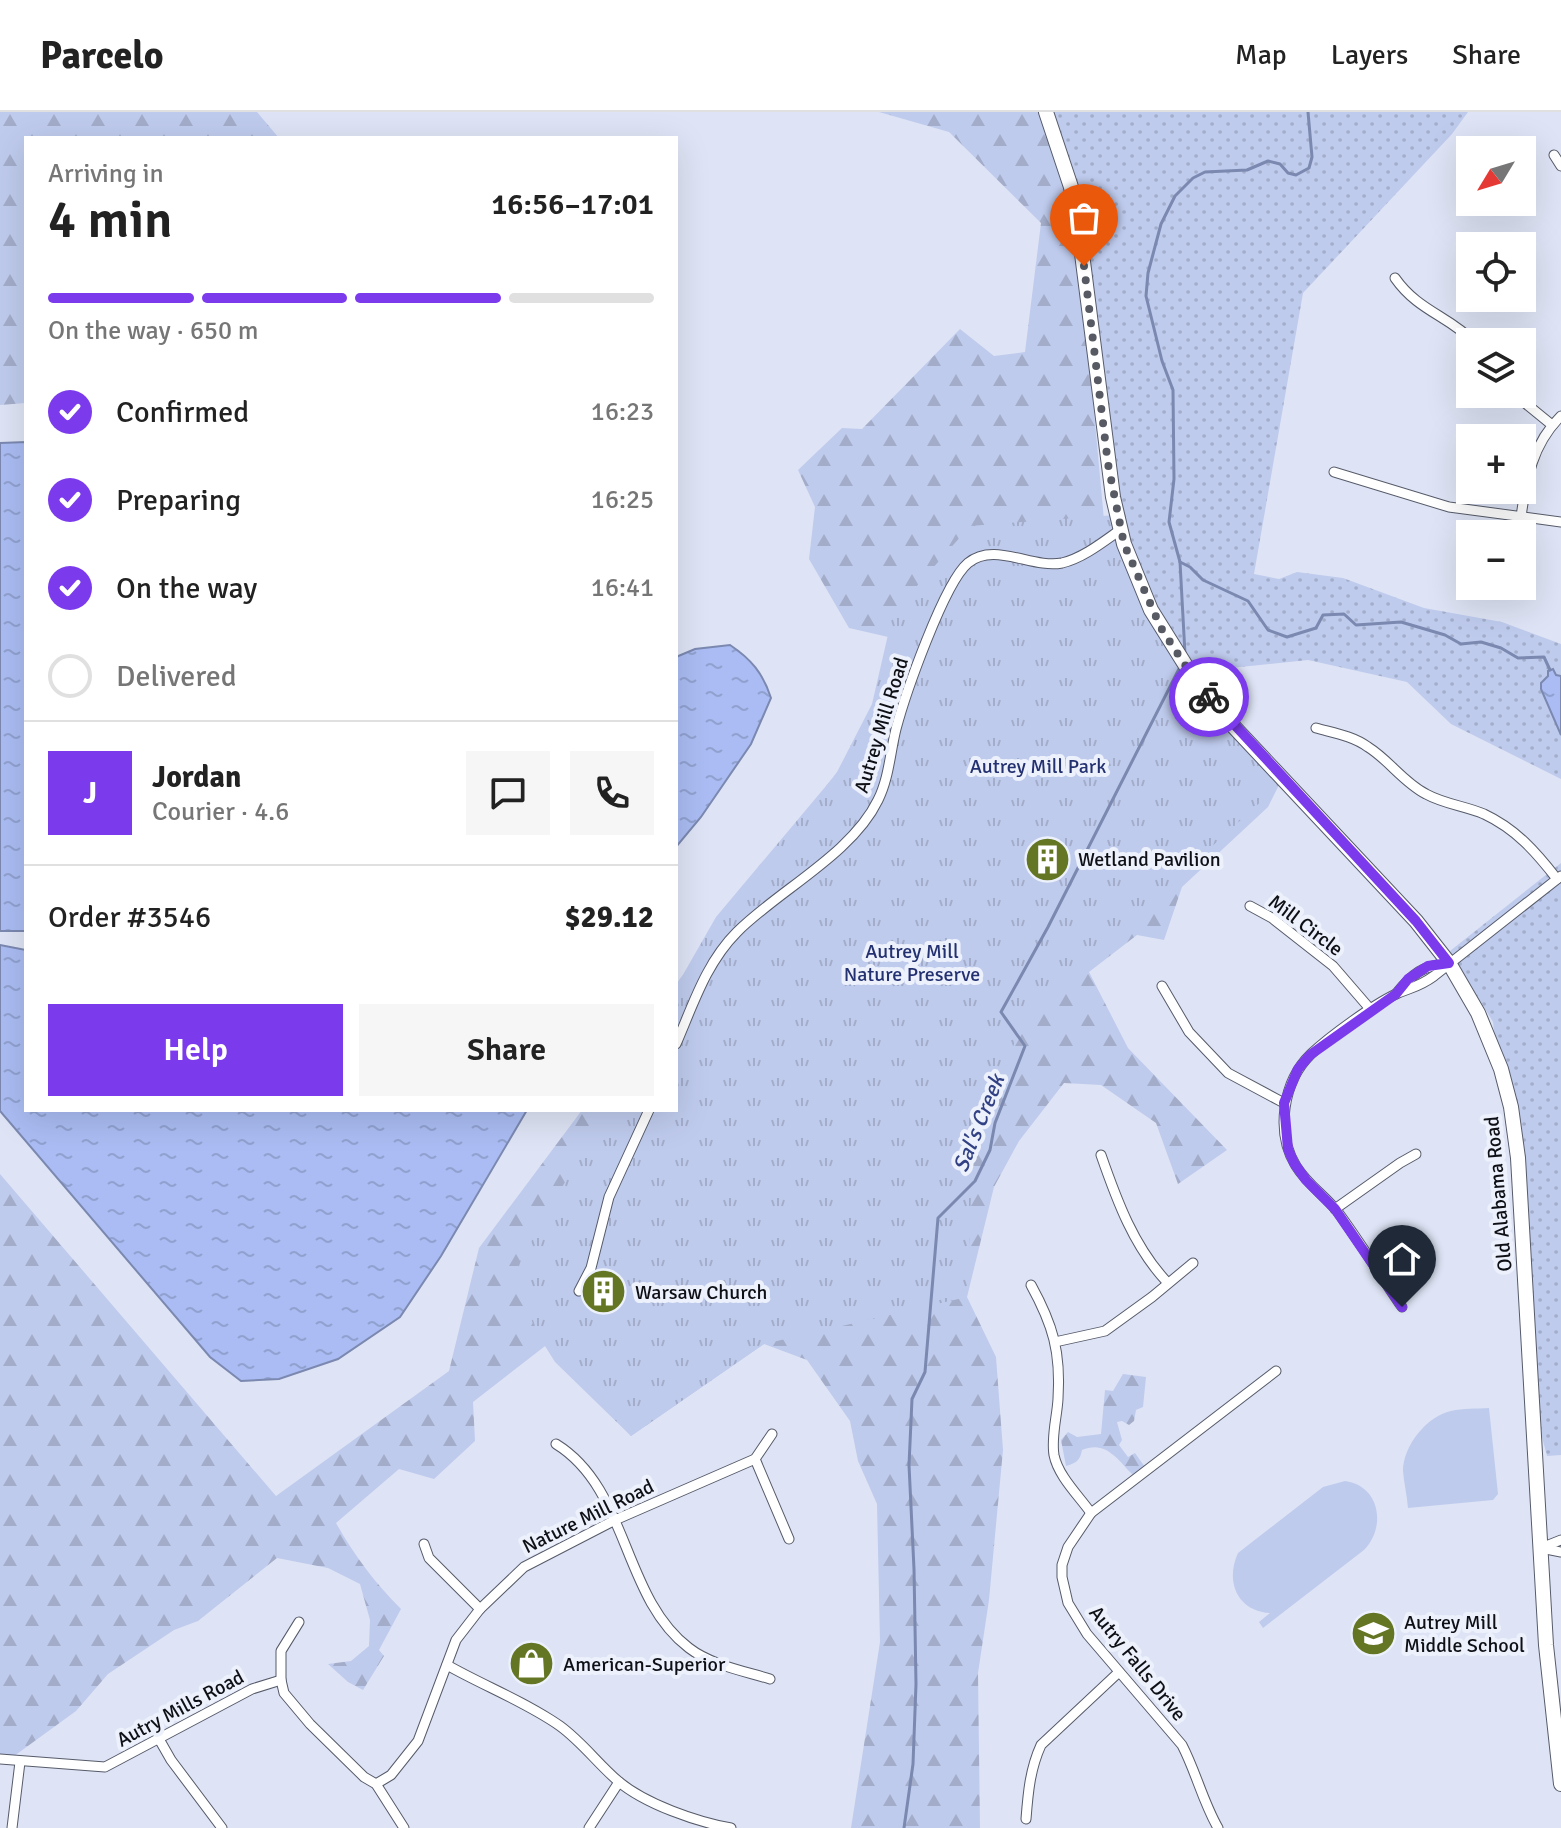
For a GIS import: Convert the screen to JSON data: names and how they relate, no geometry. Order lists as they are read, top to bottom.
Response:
{
  "streets": {
    "main road": ["Old Alabama Road"],
    "street": [
      "Autrey Mill Road",
      "Mill Circle",
      "Nature Mill Road",
      "Autry Falls Drive",
      "Autry Mills Road"
    ]
  },
  "crossings": [
    ["Autrey Mill Road", "Old Alabama Road"]
  ],
  "water": ["Sal's Creek"],
  "parks": ["Autrey Mill Park", "Autrey Mill Nature Preserve"],
  "places": {
    "building": ["Wetland Pavilion", "Warsaw Church"],
    "school or university": ["Autrey Mill Middle School"],
    "shop": ["American-Superior"]
  },
  "north": "bottom left",
  "page": {
    "header": "Parcelo",
    "nav": ["Map", "Layers", "Share"],
    "map_buttons": ["+", "−"],
    "heading": ["4 min", "Arriving in", "16:56–17:01"],
    "panel": [
      "Jordan",
      "Courier · 4.6",
      "Order #3546",
      "$29.12"
    ],
    "bar": "On the way · 650 m",
    "list": [
      ["Confirmed", "16:23"],
      ["Preparing", "16:25"],
      ["On the way", "16:41"],
      "Delivered"
    ],
    "round": "J",
    "buttons": ["Help", "Share"]
  }
}
